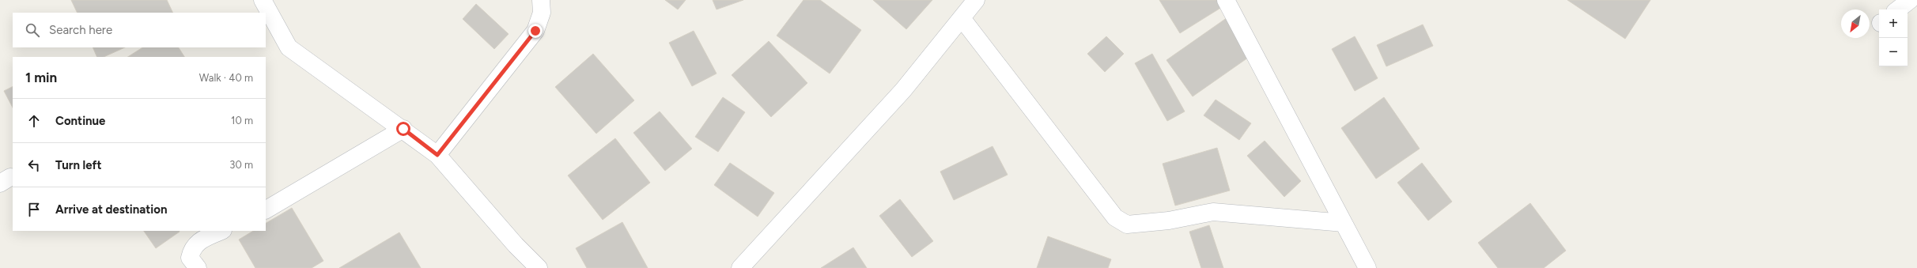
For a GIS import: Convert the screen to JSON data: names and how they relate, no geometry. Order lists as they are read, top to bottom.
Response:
{
  "north": "bottom left",
  "page": {
    "map_buttons": ["+", "−"],
    "search": "Search here",
    "heading": ["1 min", "Walk · 40 m"],
    "list": [
      ["Continue", "10 m"],
      ["Turn left", "30 m"],
      "Arrive at destination"
    ]
  }
}
